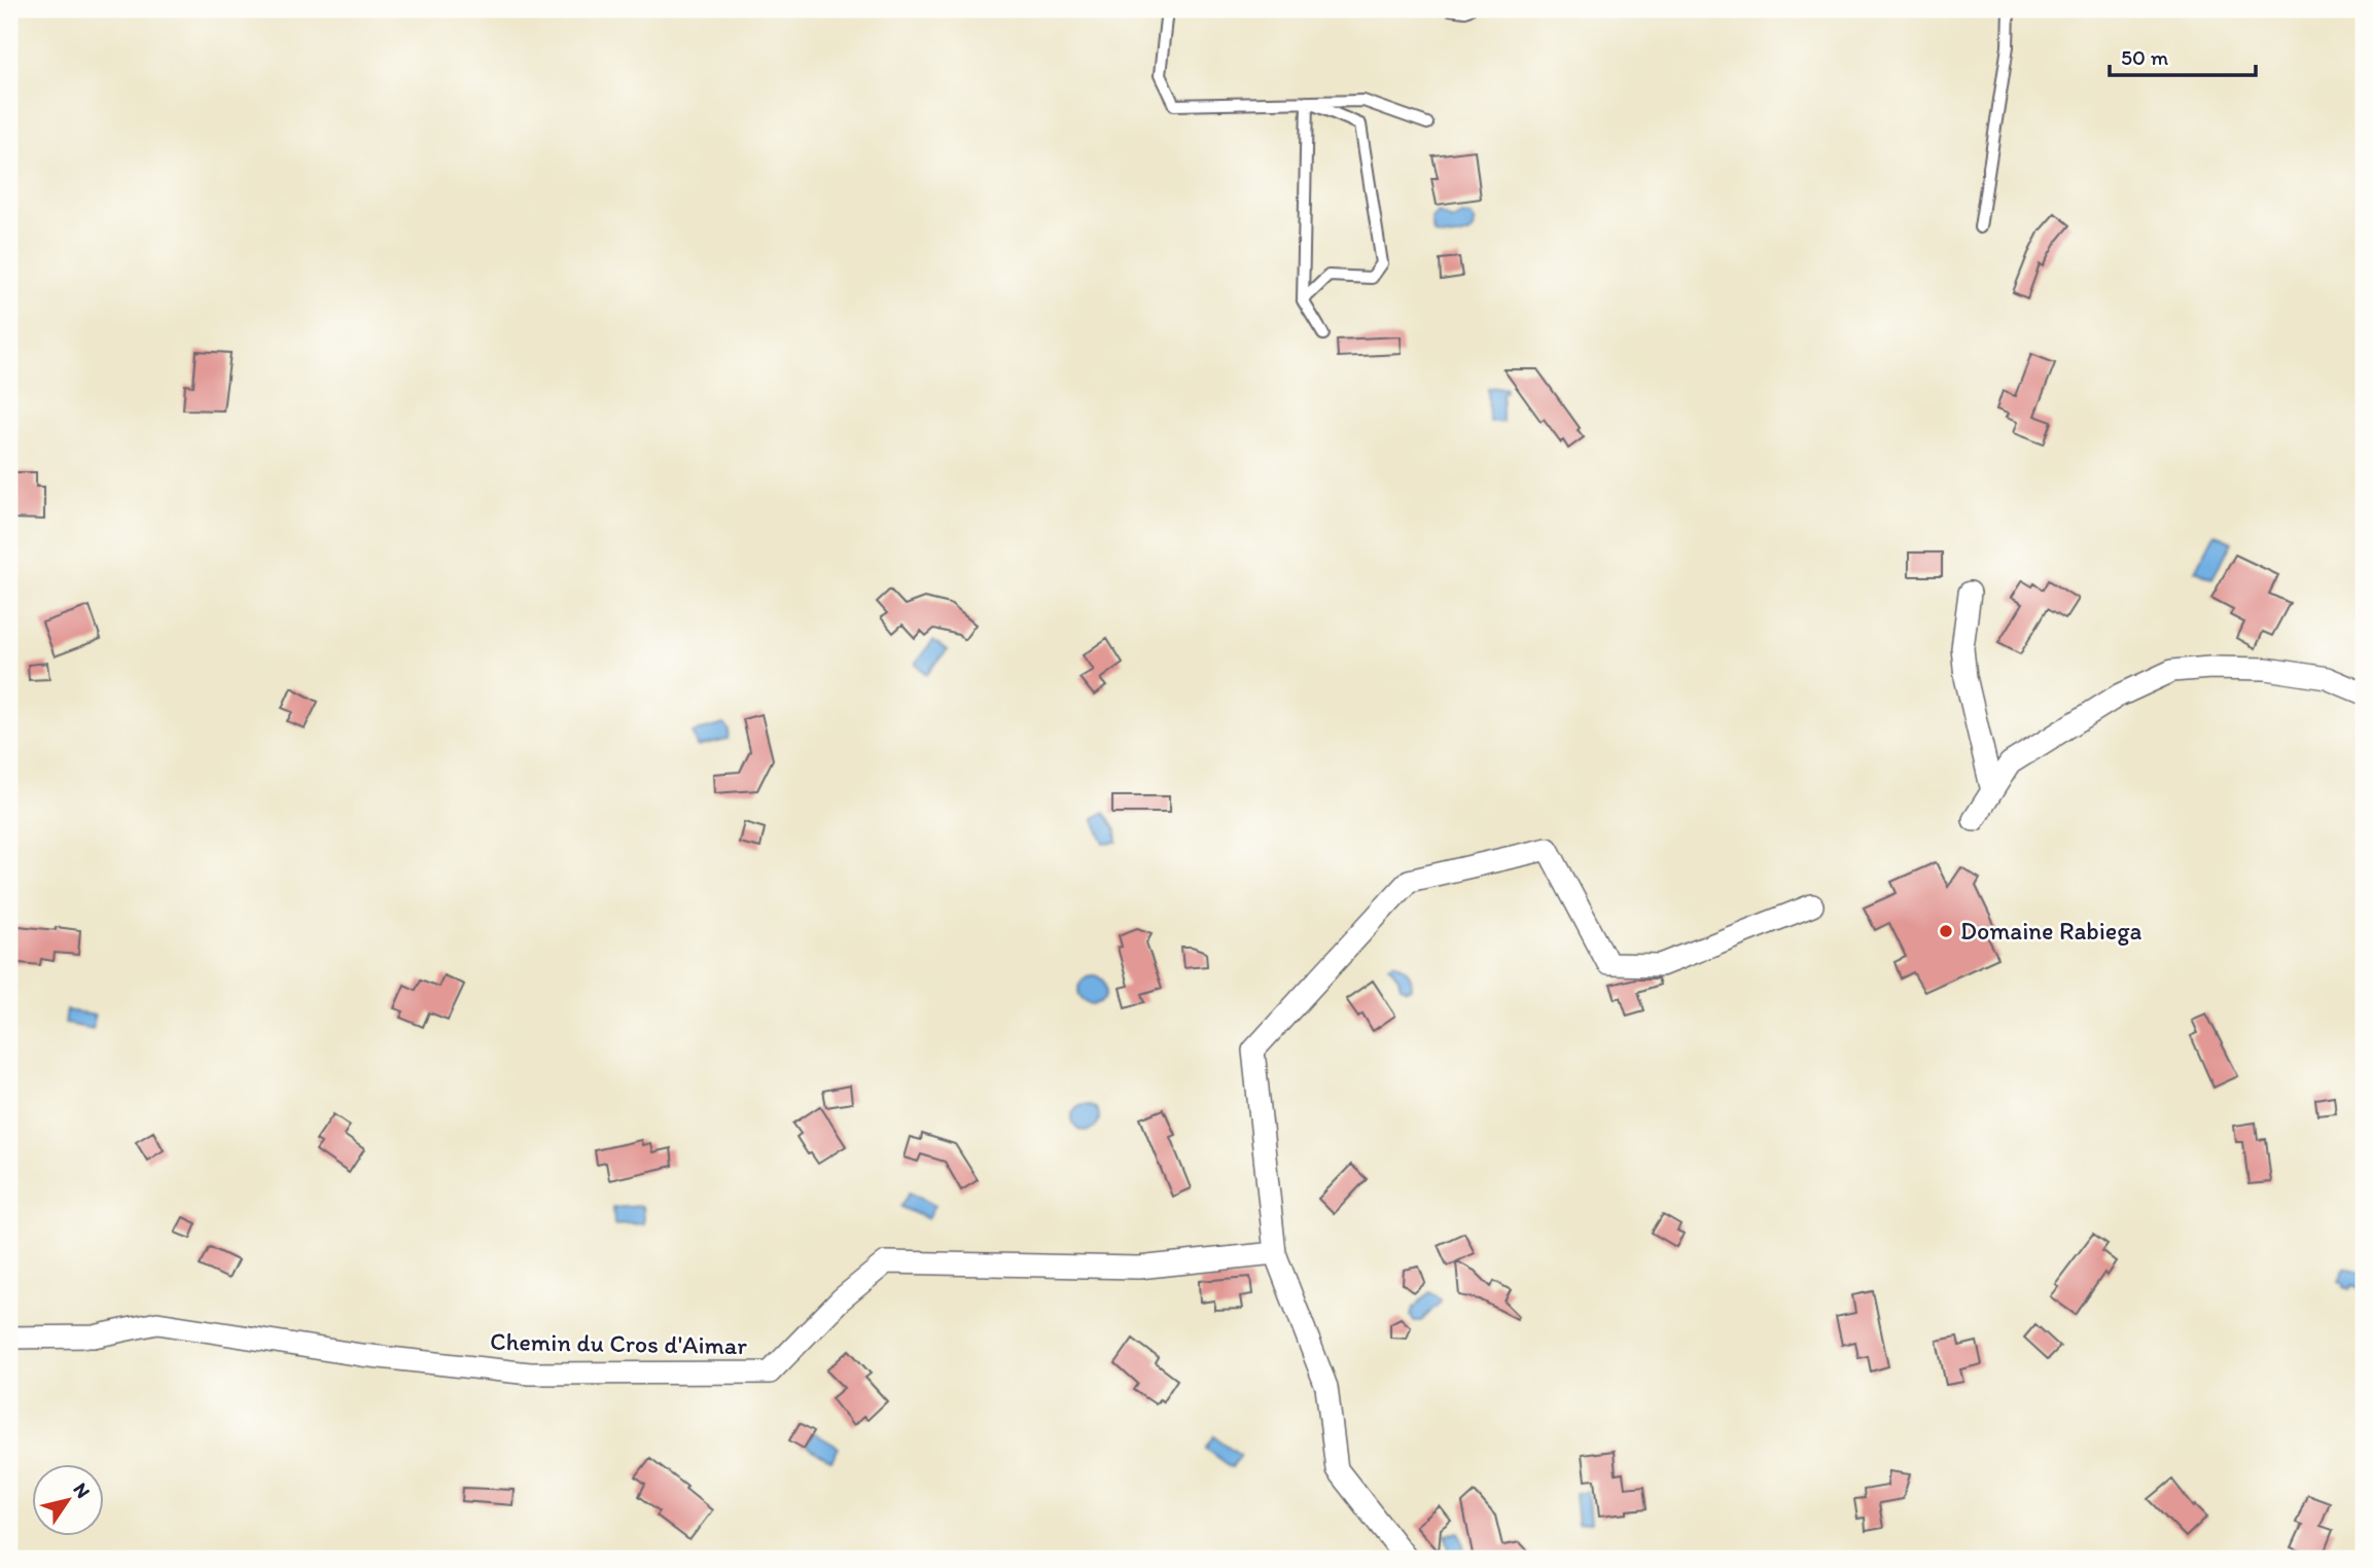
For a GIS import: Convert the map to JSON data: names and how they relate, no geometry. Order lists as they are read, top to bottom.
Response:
{
  "streets": {
    "street": ["Chemin du Cros d'Aimar"]
  },
  "places": ["Domaine Rabiega"],
  "scale_bar": "50 m",
  "north": "top right"
}
